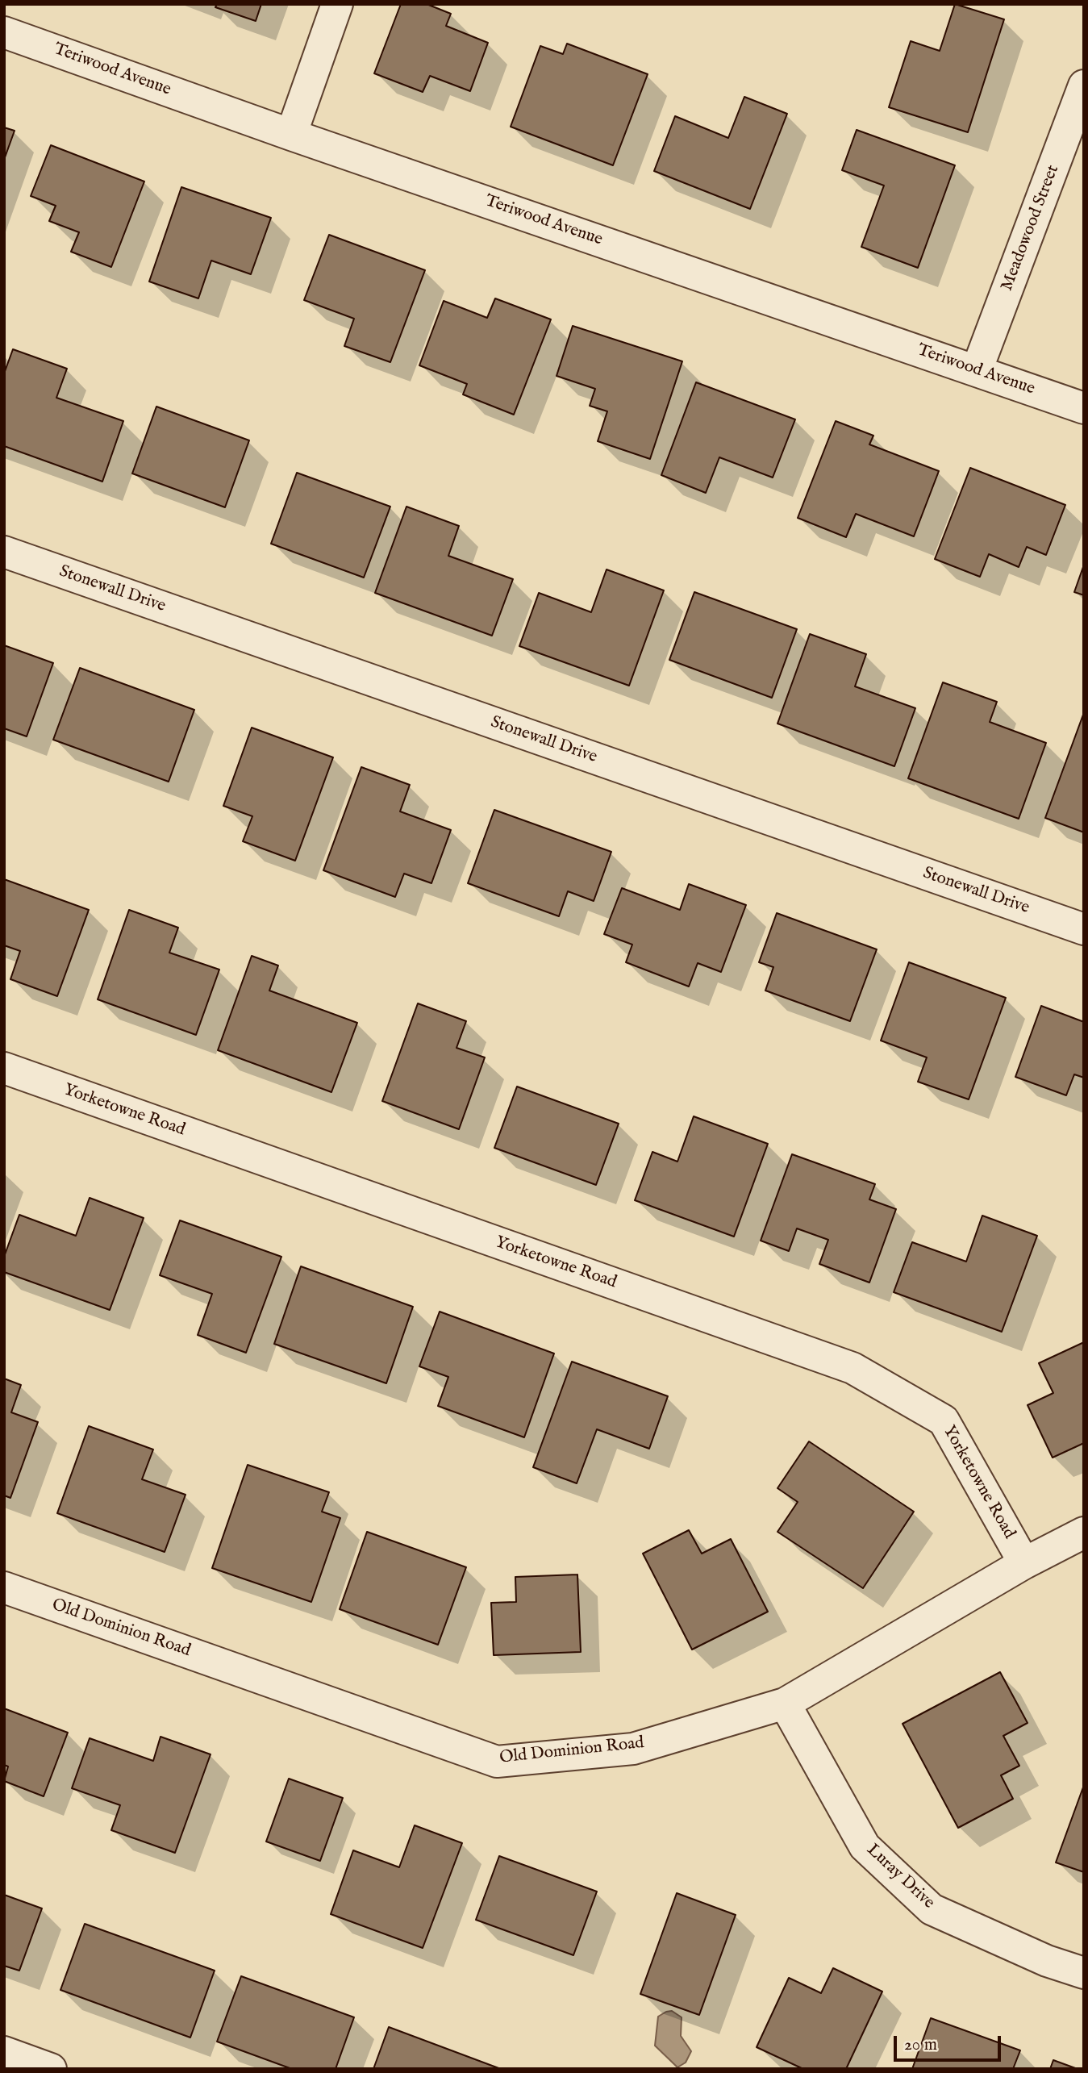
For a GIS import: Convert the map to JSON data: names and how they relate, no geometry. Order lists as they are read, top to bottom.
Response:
{
  "streets": {
    "street": [
      "Teriwood Avenue",
      "Meadowood Street",
      "Stonewall Drive",
      "Yorketowne Road",
      "Old Dominion Road",
      "Luray Drive"
    ]
  },
  "crossings": [
    ["Teriwood Avenue", "Meadowood Street"],
    ["Yorketowne Road", "Old Dominion Road"],
    ["Old Dominion Road", "Luray Drive"]
  ],
  "scale_bar": "20 m"
}
